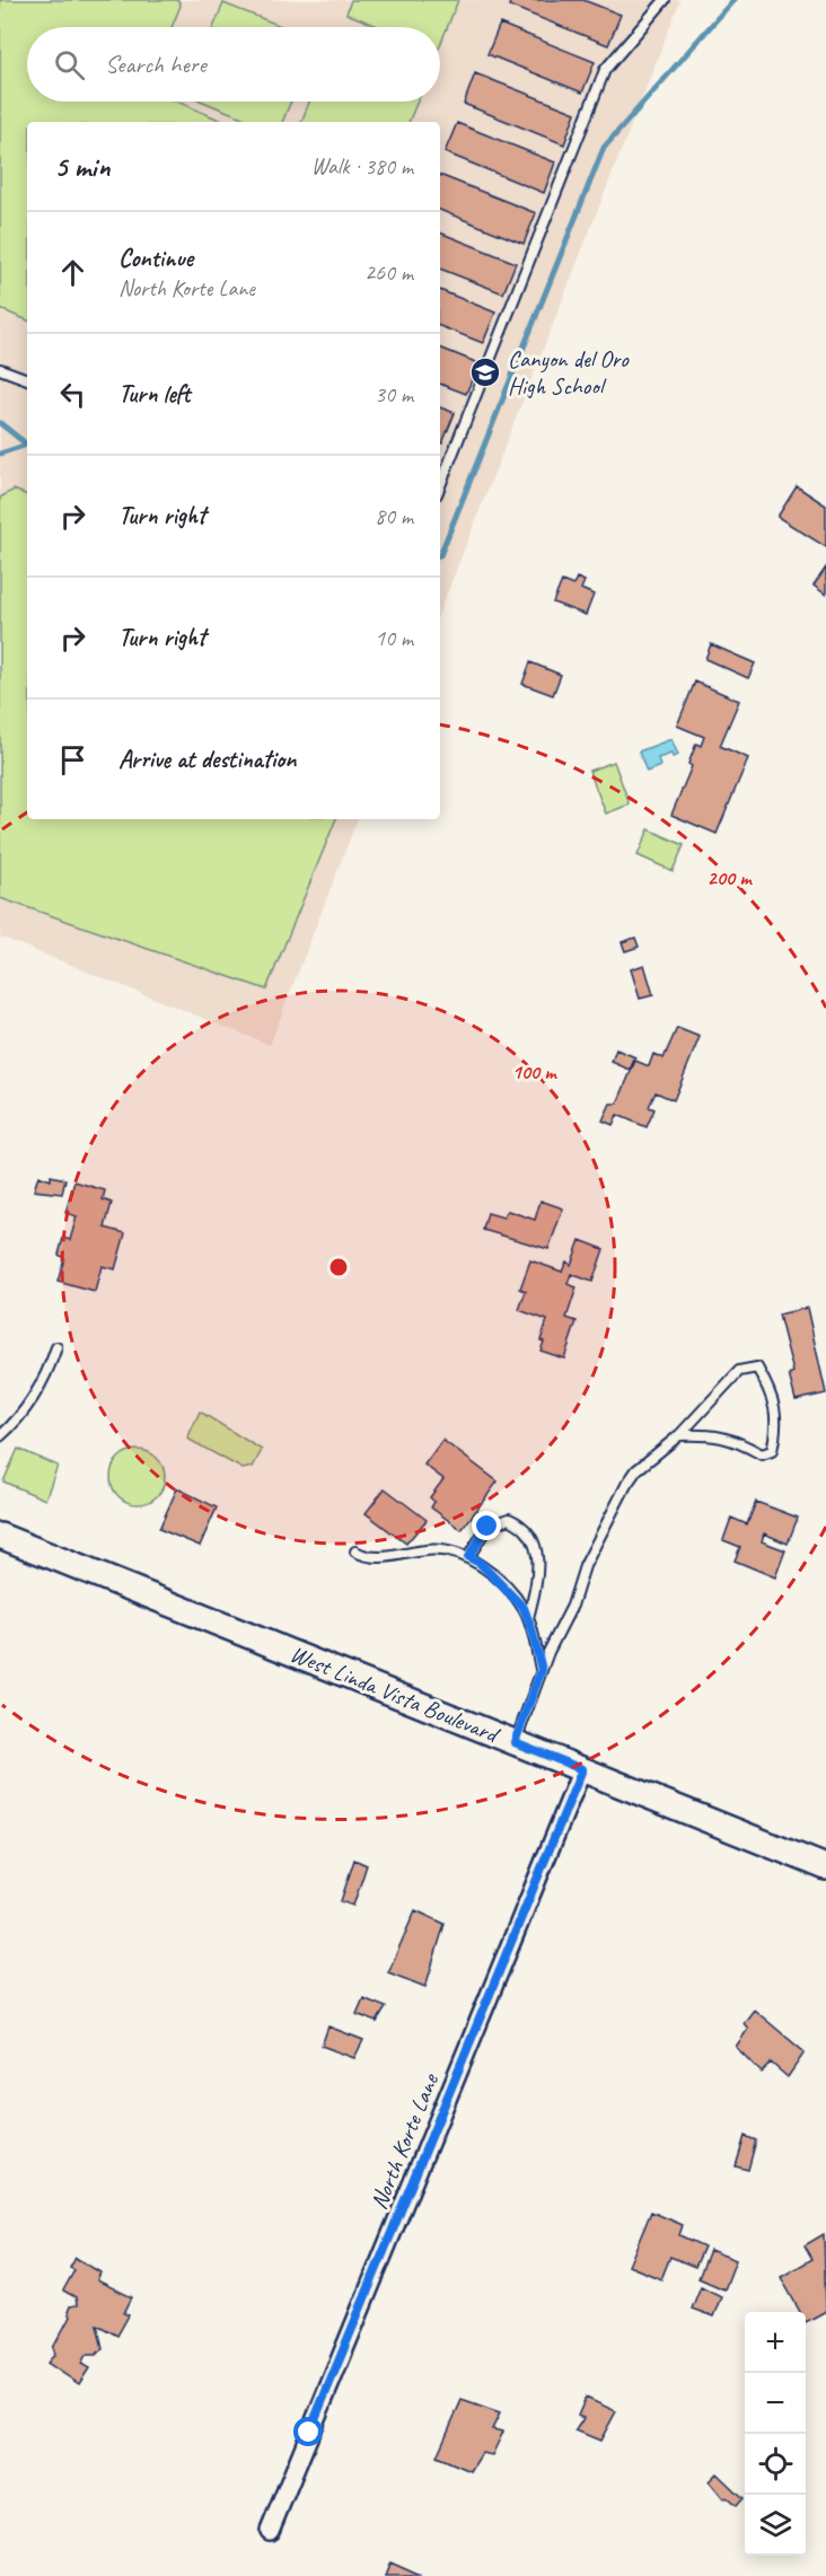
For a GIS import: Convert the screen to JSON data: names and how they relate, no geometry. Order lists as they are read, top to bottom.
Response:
{
  "streets": {
    "street": ["West Linda Vista Boulevard", "North Korte Lane"]
  },
  "crossings": [
    ["West Linda Vista Boulevard", "North Korte Lane"]
  ],
  "places": {
    "school or university": ["Canyon del Oro High School"]
  },
  "page": {
    "search": "Search here",
    "heading": ["5 min", "Walk · 380 m"],
    "list": [
      ["Continue", "North Korte Lane", "260 m"],
      ["Turn left", "30 m"],
      ["Turn right", "80 m"],
      ["Turn right", "10 m"],
      "Arrive at destination"
    ],
    "map_buttons": ["+", "−"]
  },
  "rings": ["200 m", "100 m"]
}
